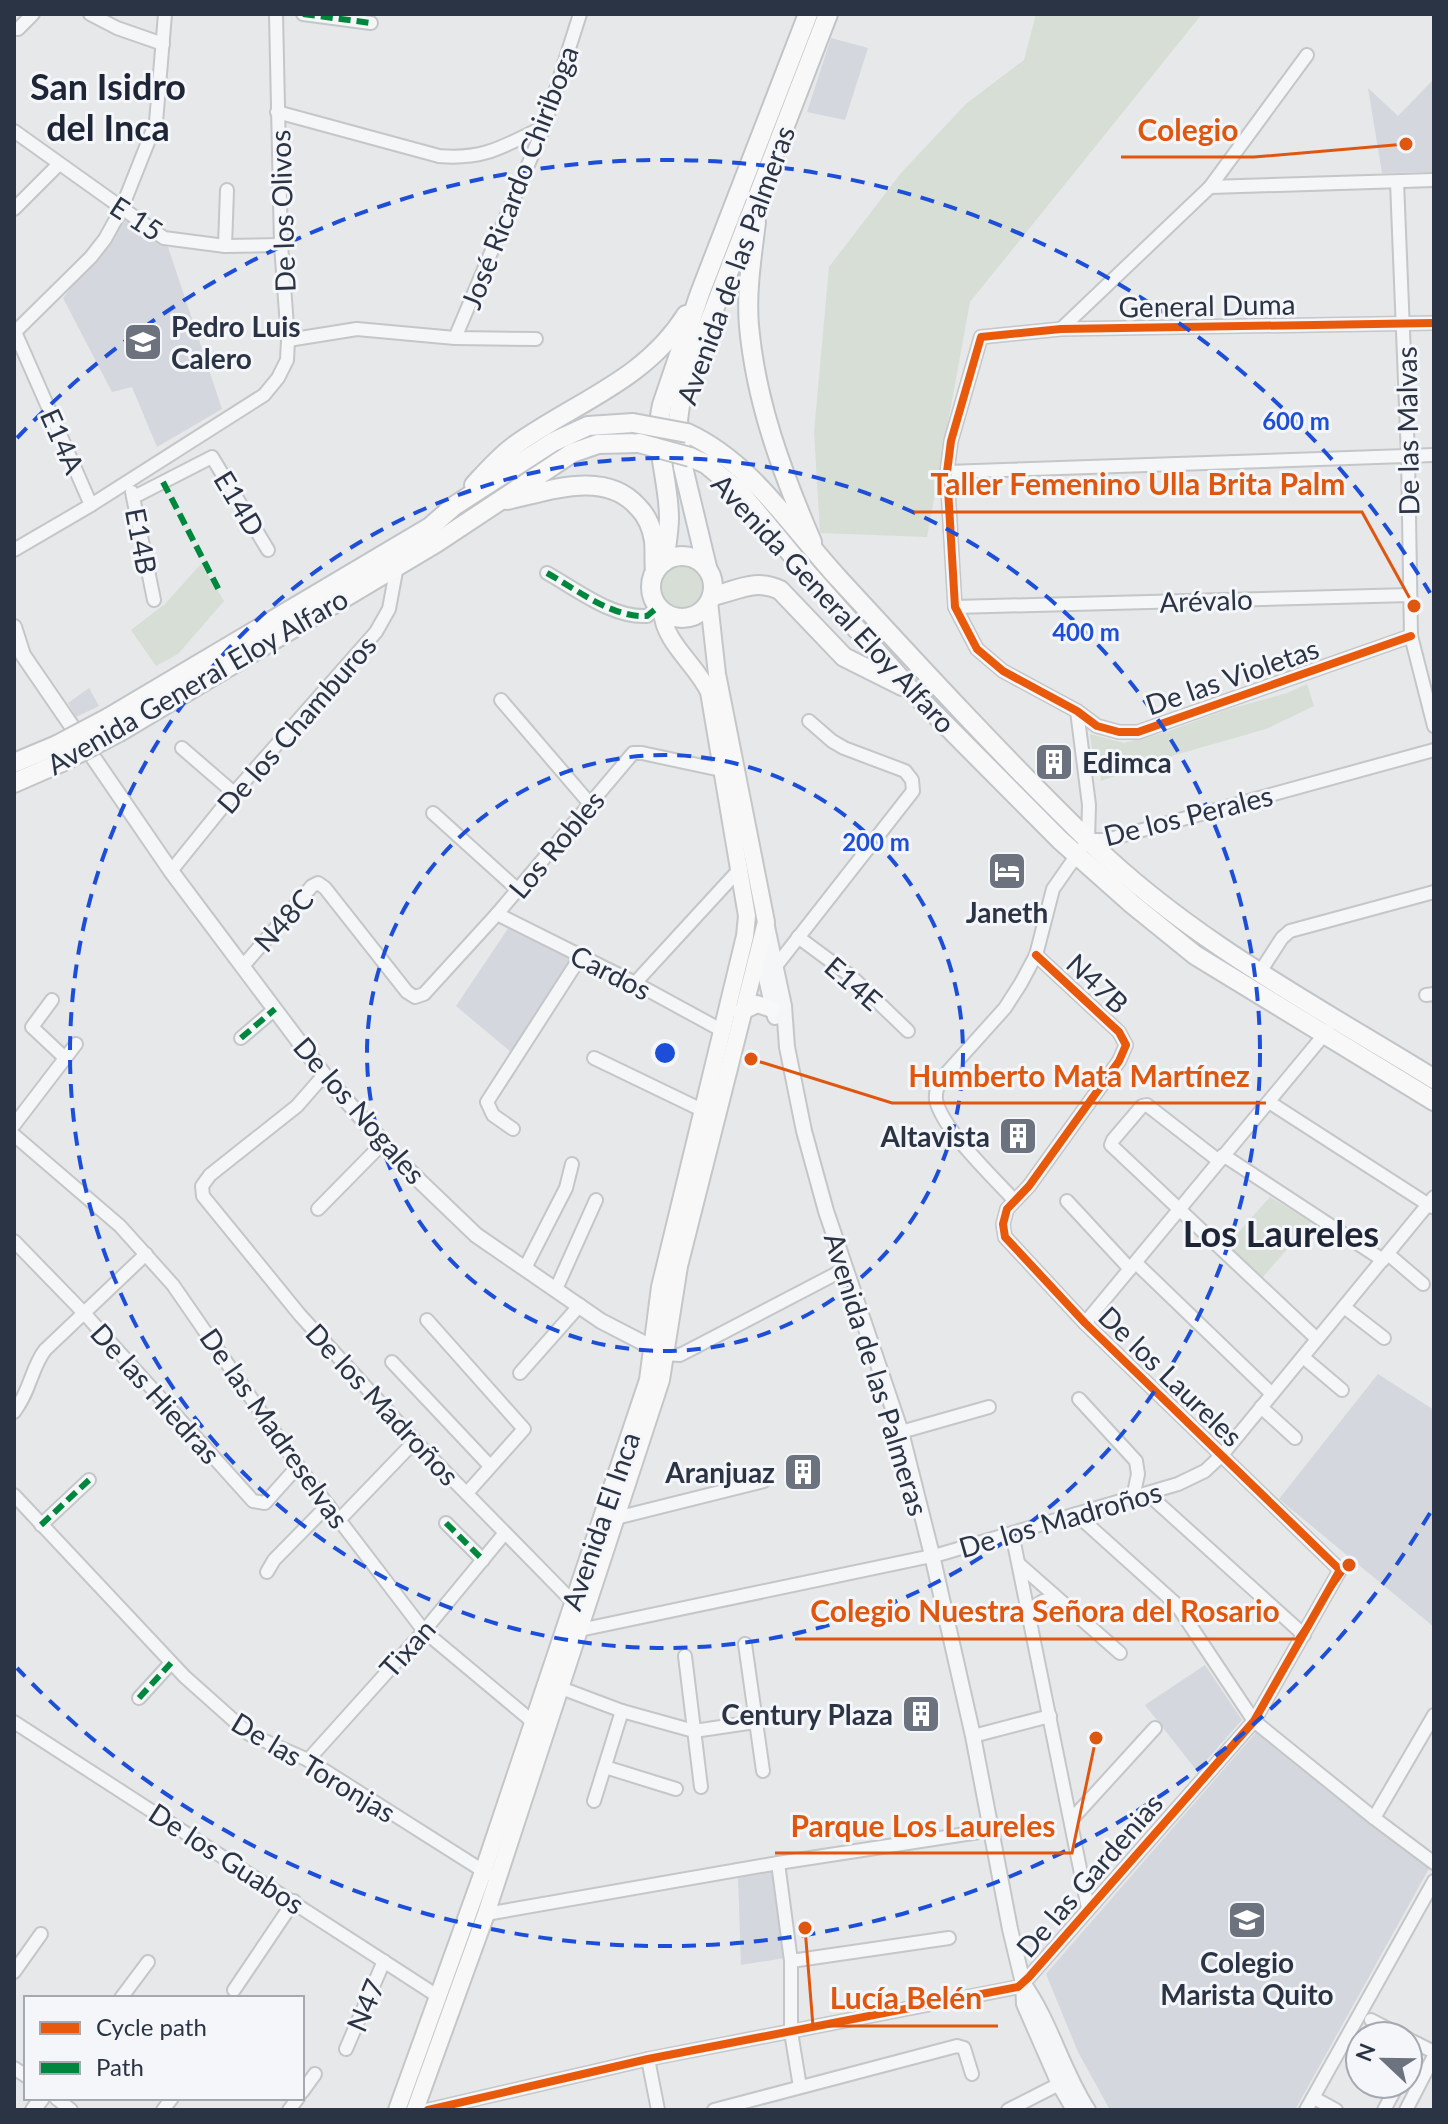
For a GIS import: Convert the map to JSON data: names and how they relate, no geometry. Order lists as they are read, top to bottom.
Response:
{
  "streets": {
    "main road": ["Avenida de las Palmeras", "Avenida General Eloy Alfaro", "Avenida El Inca"],
    "street": [
      "José Ricardo Chiriboga",
      "De los Olivos",
      "E 15",
      "General Duma",
      "De las Malvas",
      "E14A",
      "E14D",
      "E14B",
      "Arévalo",
      "De las Violetas",
      "De los Chamburos",
      "De los Perales",
      "Los Robles",
      "N48C",
      "Cardos",
      "E14E",
      "N47B",
      "De los Nogales",
      "De los Laureles",
      "De las Hiedras",
      "De los Madroños",
      "De las Madreselvas",
      "Tixan",
      "De las Toronjas",
      "De los Guabos",
      "De las Gardenias",
      "N47"
    ]
  },
  "crossings": [
    ["De los Olivos", "E 15"],
    ["De los Olivos", "E14A"],
    ["De los Olivos", "E14B"],
    ["Avenida de las Palmeras", "Los Robles"],
    ["Avenida de las Palmeras", "De los Madroños"],
    ["Avenida de las Palmeras", "Avenida El Inca"],
    ["Avenida de las Palmeras", "De las Gardenias"],
    ["General Duma", "De las Malvas"],
    ["General Duma", "De las Violetas"],
    ["De las Malvas", "Arévalo"],
    ["De las Malvas", "De las Violetas"],
    ["E14D", "E14B"],
    ["Arévalo", "De las Violetas"],
    ["Avenida General Eloy Alfaro", "De los Chamburos"],
    ["Avenida General Eloy Alfaro", "De los Perales"],
    ["De los Chamburos", "De los Nogales"],
    ["De los Perales", "N47B"],
    ["De los Perales", "De los Laureles"],
    ["Los Robles", "N48C"],
    ["Los Robles", "Cardos"],
    ["N48C", "De los Nogales"],
    ["Cardos", "Avenida El Inca"],
    ["N47B", "De los Laureles"],
    ["De los Nogales", "De los Madroños"],
    ["De los Nogales", "Avenida El Inca"],
    ["De los Laureles", "De los Madroños"],
    ["De los Laureles", "De las Gardenias"],
    ["De las Hiedras", "De las Madreselvas"],
    ["De los Madroños", "Avenida El Inca"],
    ["De los Madroños", "Tixan"],
    ["De las Madreselvas", "Avenida El Inca"],
    ["De las Madreselvas", "Tixan"],
    ["Avenida El Inca", "De las Toronjas"],
    ["Avenida El Inca", "De los Guabos"],
    ["Tixan", "De las Toronjas"],
    ["De los Guabos", "N47"]
  ],
  "districts": ["San Isidro del Inca", "Los Laureles"],
  "places": {
    "other": [
      "Colegio",
      "Taller Femenino Ulla Brita Palm",
      "Humberto Mata Martínez",
      "Colegio Nuestra Señora del Rosario",
      "Parque Los Laureles",
      "Lucía Belén"
    ],
    "school or university": ["Pedro Luis Calero", "Colegio Marista Quito"],
    "building": [
      "Edimca",
      "Altavista",
      "Aranjuaz",
      "Century Plaza"
    ],
    "hotel": ["Janeth"]
  },
  "legend": ["Cycle path", "Path"],
  "north": "left",
  "rings": ["600 m", "400 m", "200 m"]
}
